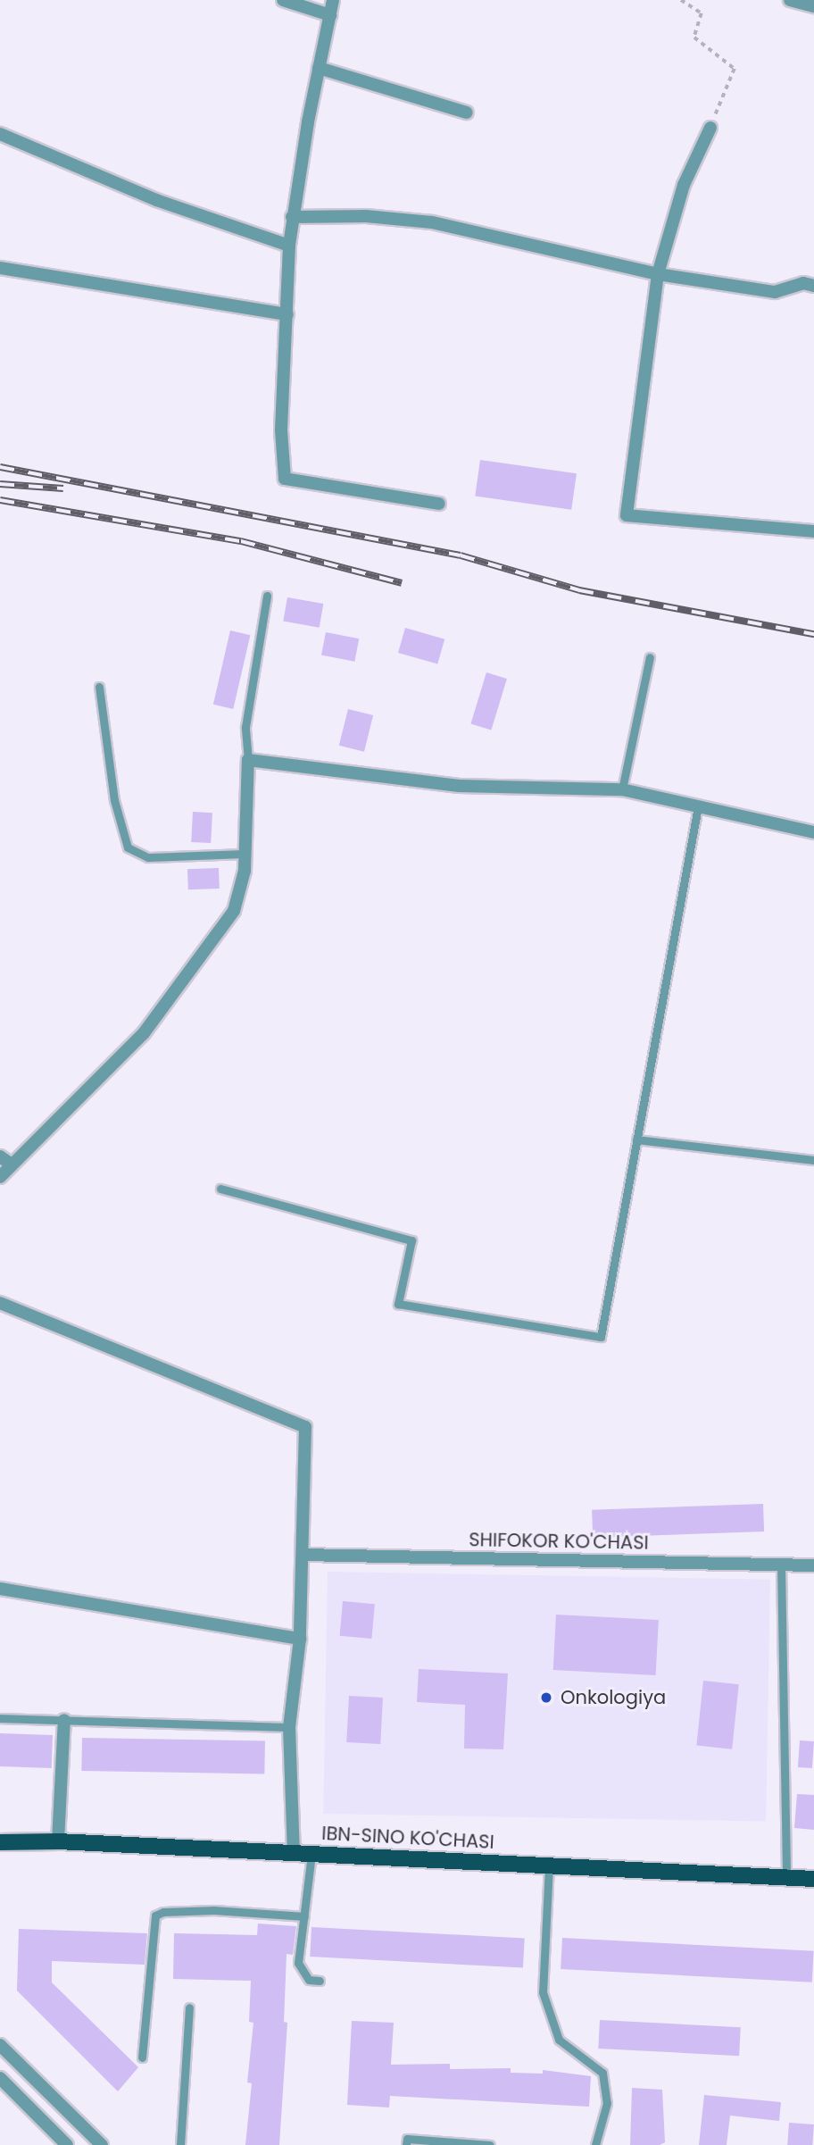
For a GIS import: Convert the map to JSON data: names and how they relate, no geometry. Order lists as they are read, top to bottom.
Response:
{
  "streets": {
    "main road": ["IBN-SINO KO'CHASI"],
    "street": ["SHIFOKOR KO'CHASI"]
  },
  "places": ["Onkologiya"]
}
